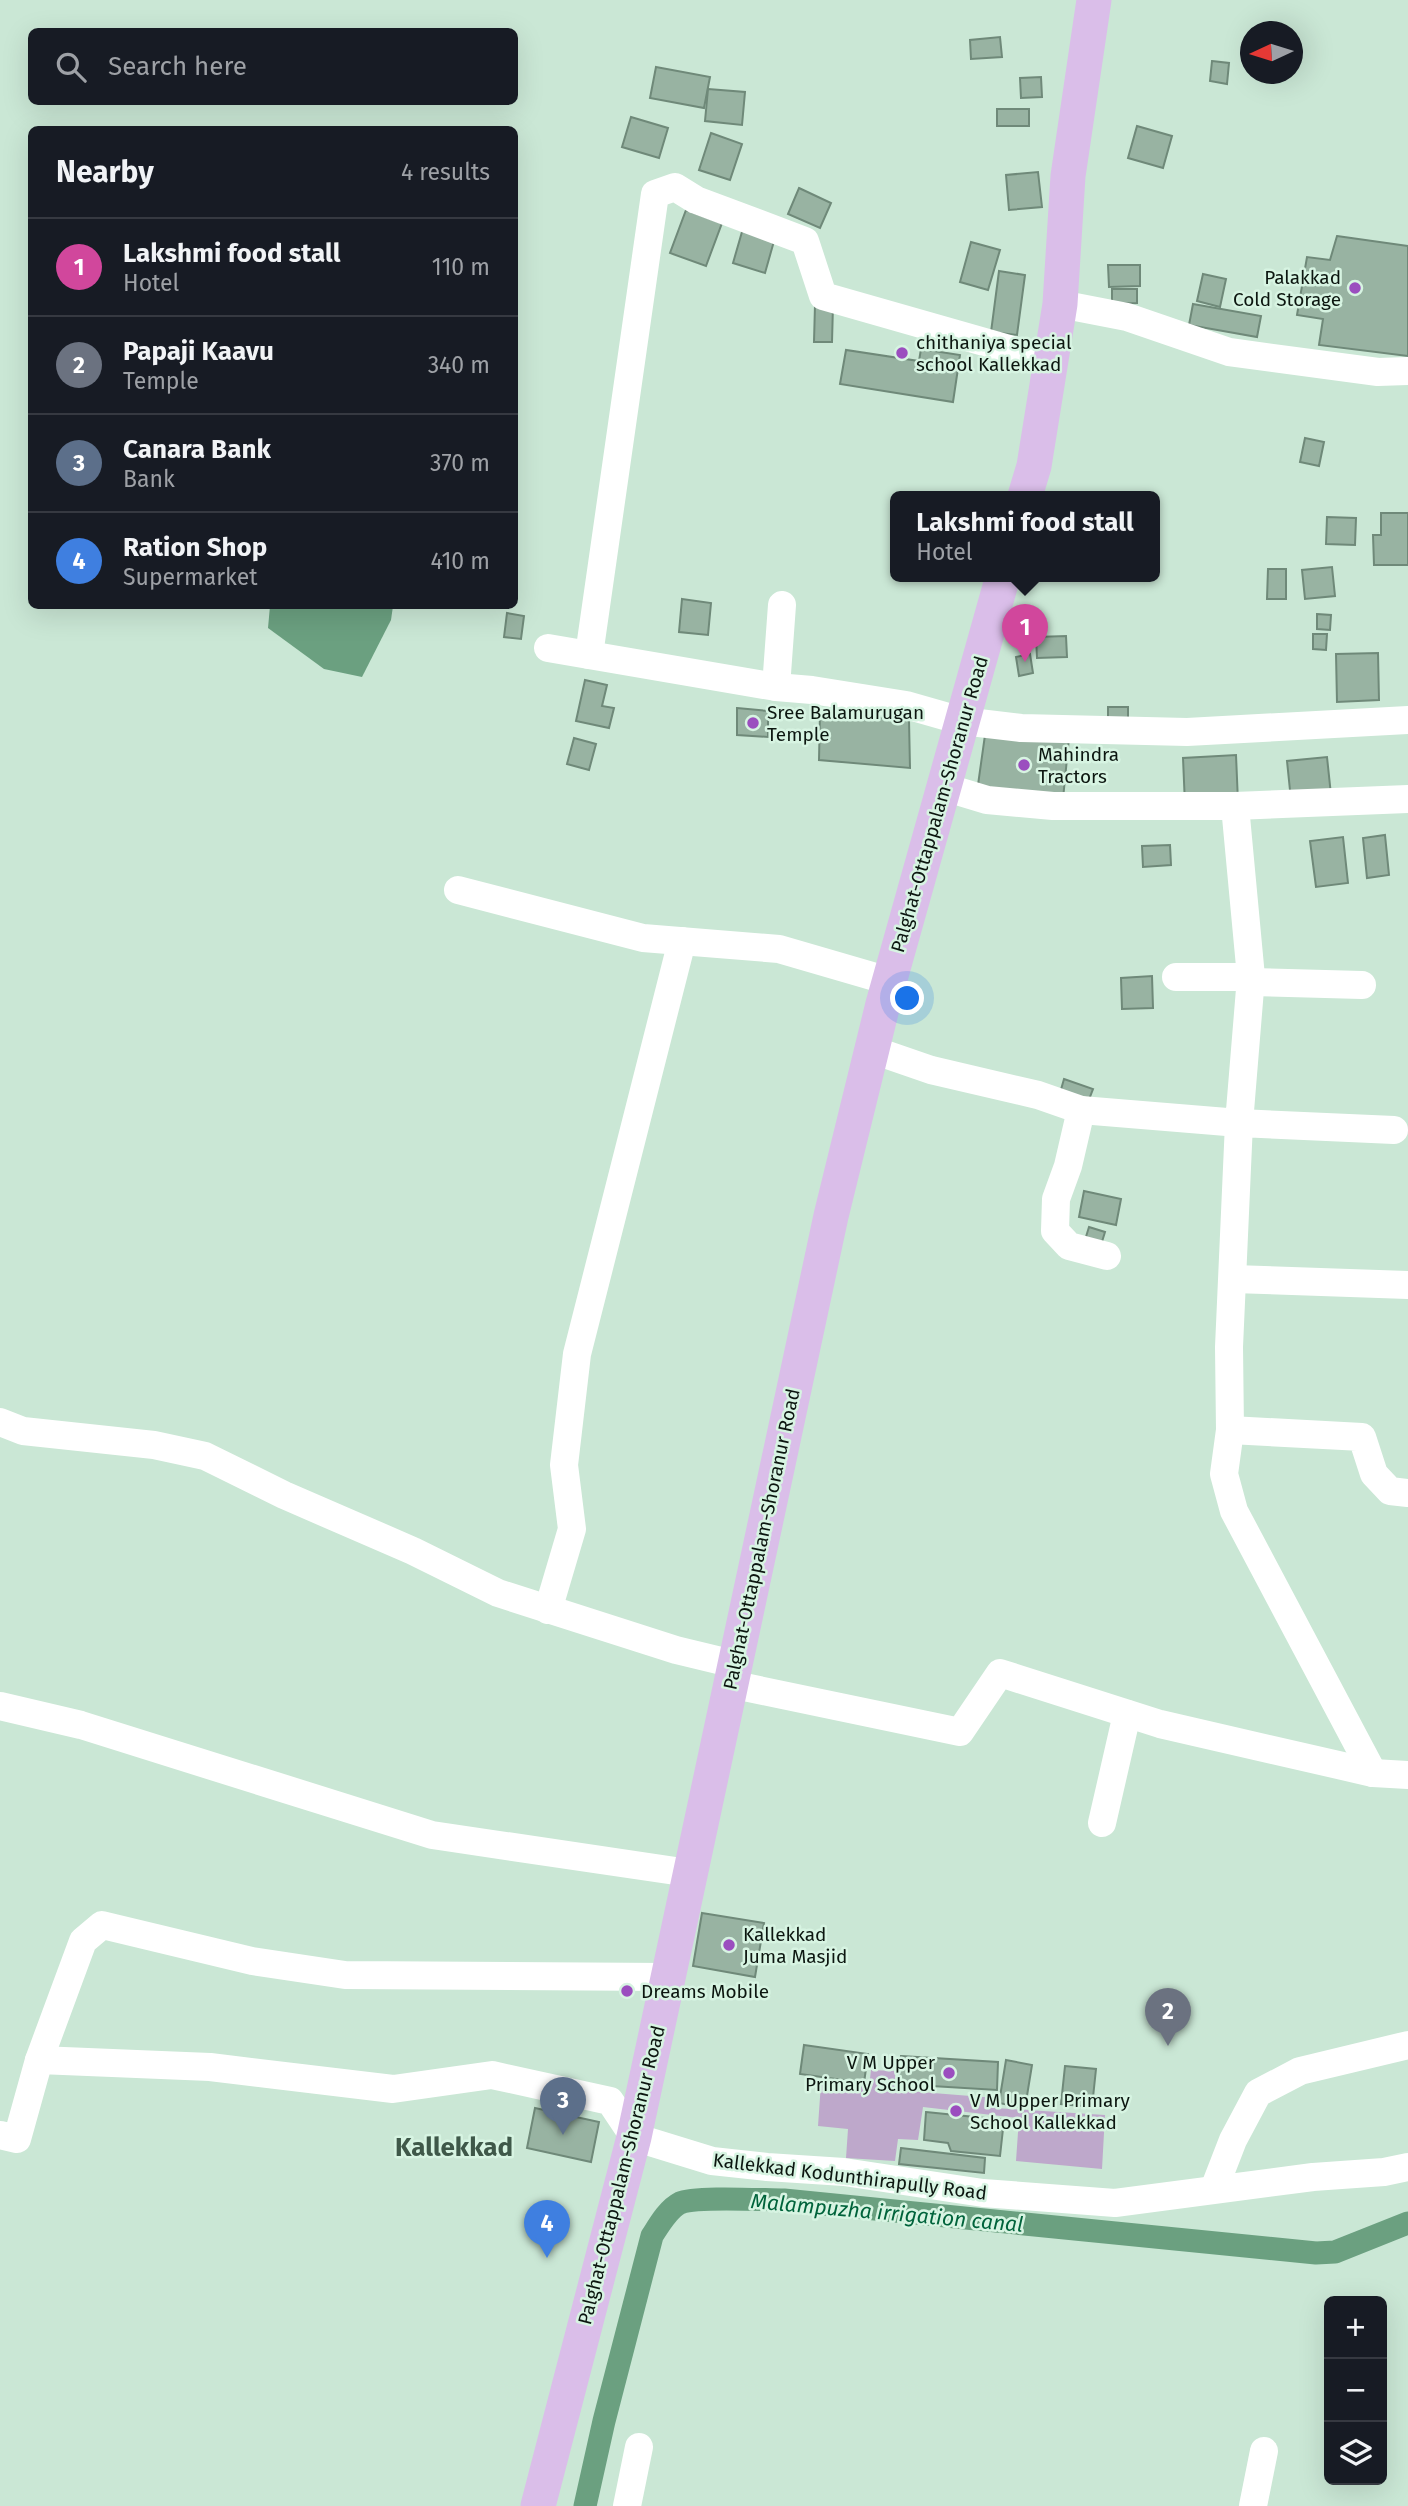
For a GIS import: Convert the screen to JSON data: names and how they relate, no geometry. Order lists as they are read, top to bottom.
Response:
{
  "streets": {
    "main road": ["Palghat-Ottappalam-Shoranur Road"],
    "street": ["Kallekkad Kodunthirapully Road"]
  },
  "crossings": [
    ["Palghat-Ottappalam-Shoranur Road", "Kallekkad Kodunthirapully Road"]
  ],
  "districts": ["Kallekkad"],
  "water": ["Malampuzha irrigation canal"],
  "places": [
    "Palakkad Cold Storage",
    "chithaniya special school Kallekkad",
    "Sree Balamurugan Temple",
    "Mahindra Tractors",
    "Kallekkad Juma Masjid",
    "Dreams Mobile",
    "V M Upper Primary School",
    "V M Upper Primary School Kallekkad"
  ],
  "north": "left",
  "page": {
    "search": "Search here",
    "heading": ["Nearby", "4 results"],
    "list": [
      {
        "mark": "1",
        "name": "Lakshmi food stall",
        "note": "Hotel",
        "value": "110 m"
      },
      {
        "mark": "2",
        "name": "Papaji Kaavu",
        "note": "Temple",
        "value": "340 m"
      },
      {
        "mark": "3",
        "name": "Canara Bank",
        "note": "Bank",
        "value": "370 m"
      },
      {
        "mark": "4",
        "name": "Ration Shop",
        "note": "Supermarket",
        "value": "410 m"
      }
    ],
    "popup": ["Lakshmi food stall", "Hotel"],
    "pins": [
      "1",
      "2",
      "3",
      "4"
    ],
    "map_buttons": ["+", "−"]
  }
}
